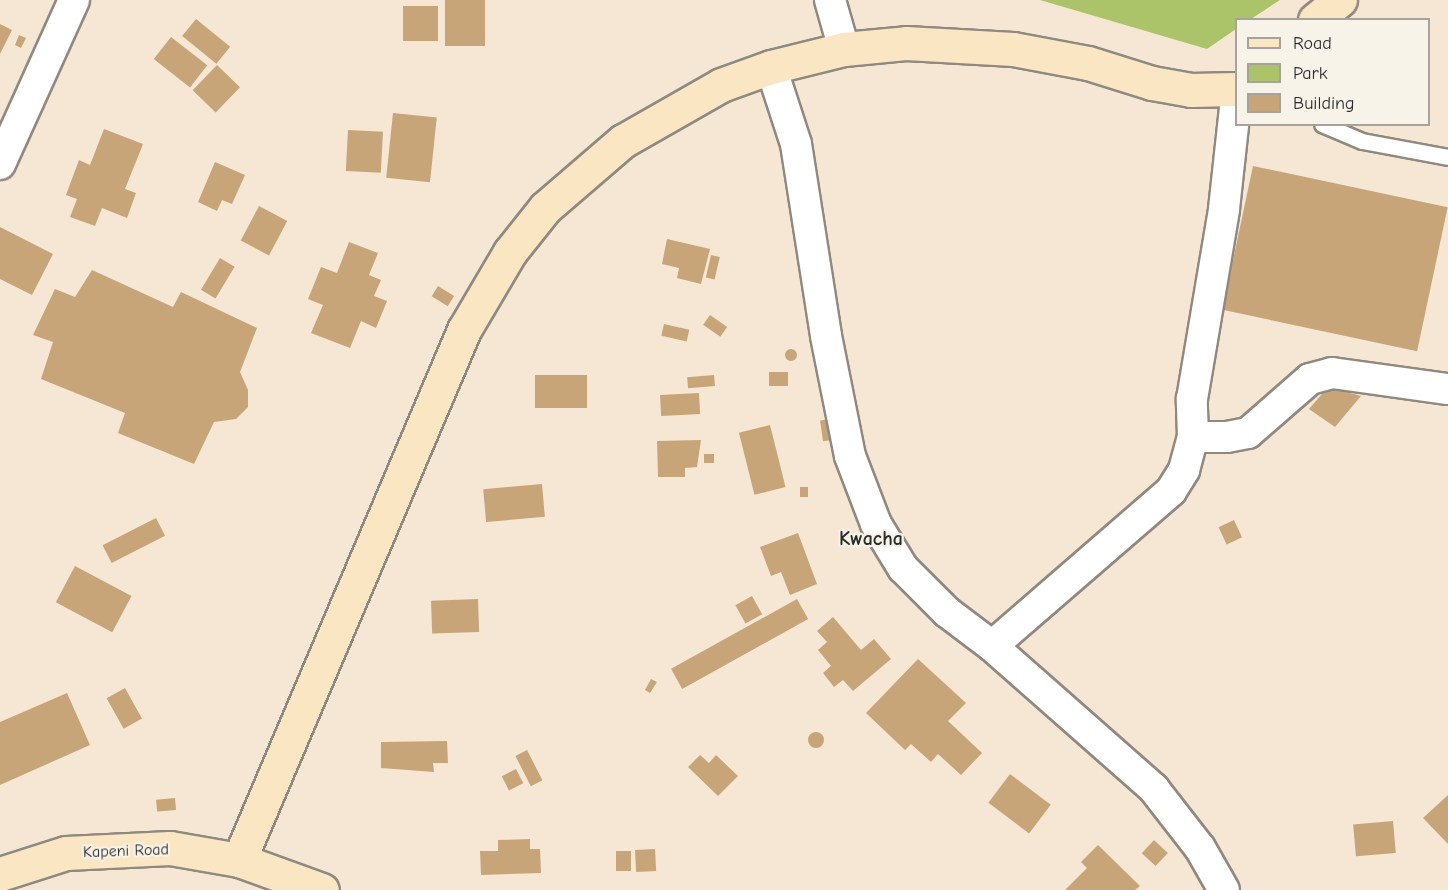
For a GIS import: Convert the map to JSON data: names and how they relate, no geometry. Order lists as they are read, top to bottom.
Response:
{
  "streets": {
    "main road": ["Kapeni Road"]
  },
  "districts": ["Kwacha"],
  "legend": ["Road", "Park", "Building"]
}
